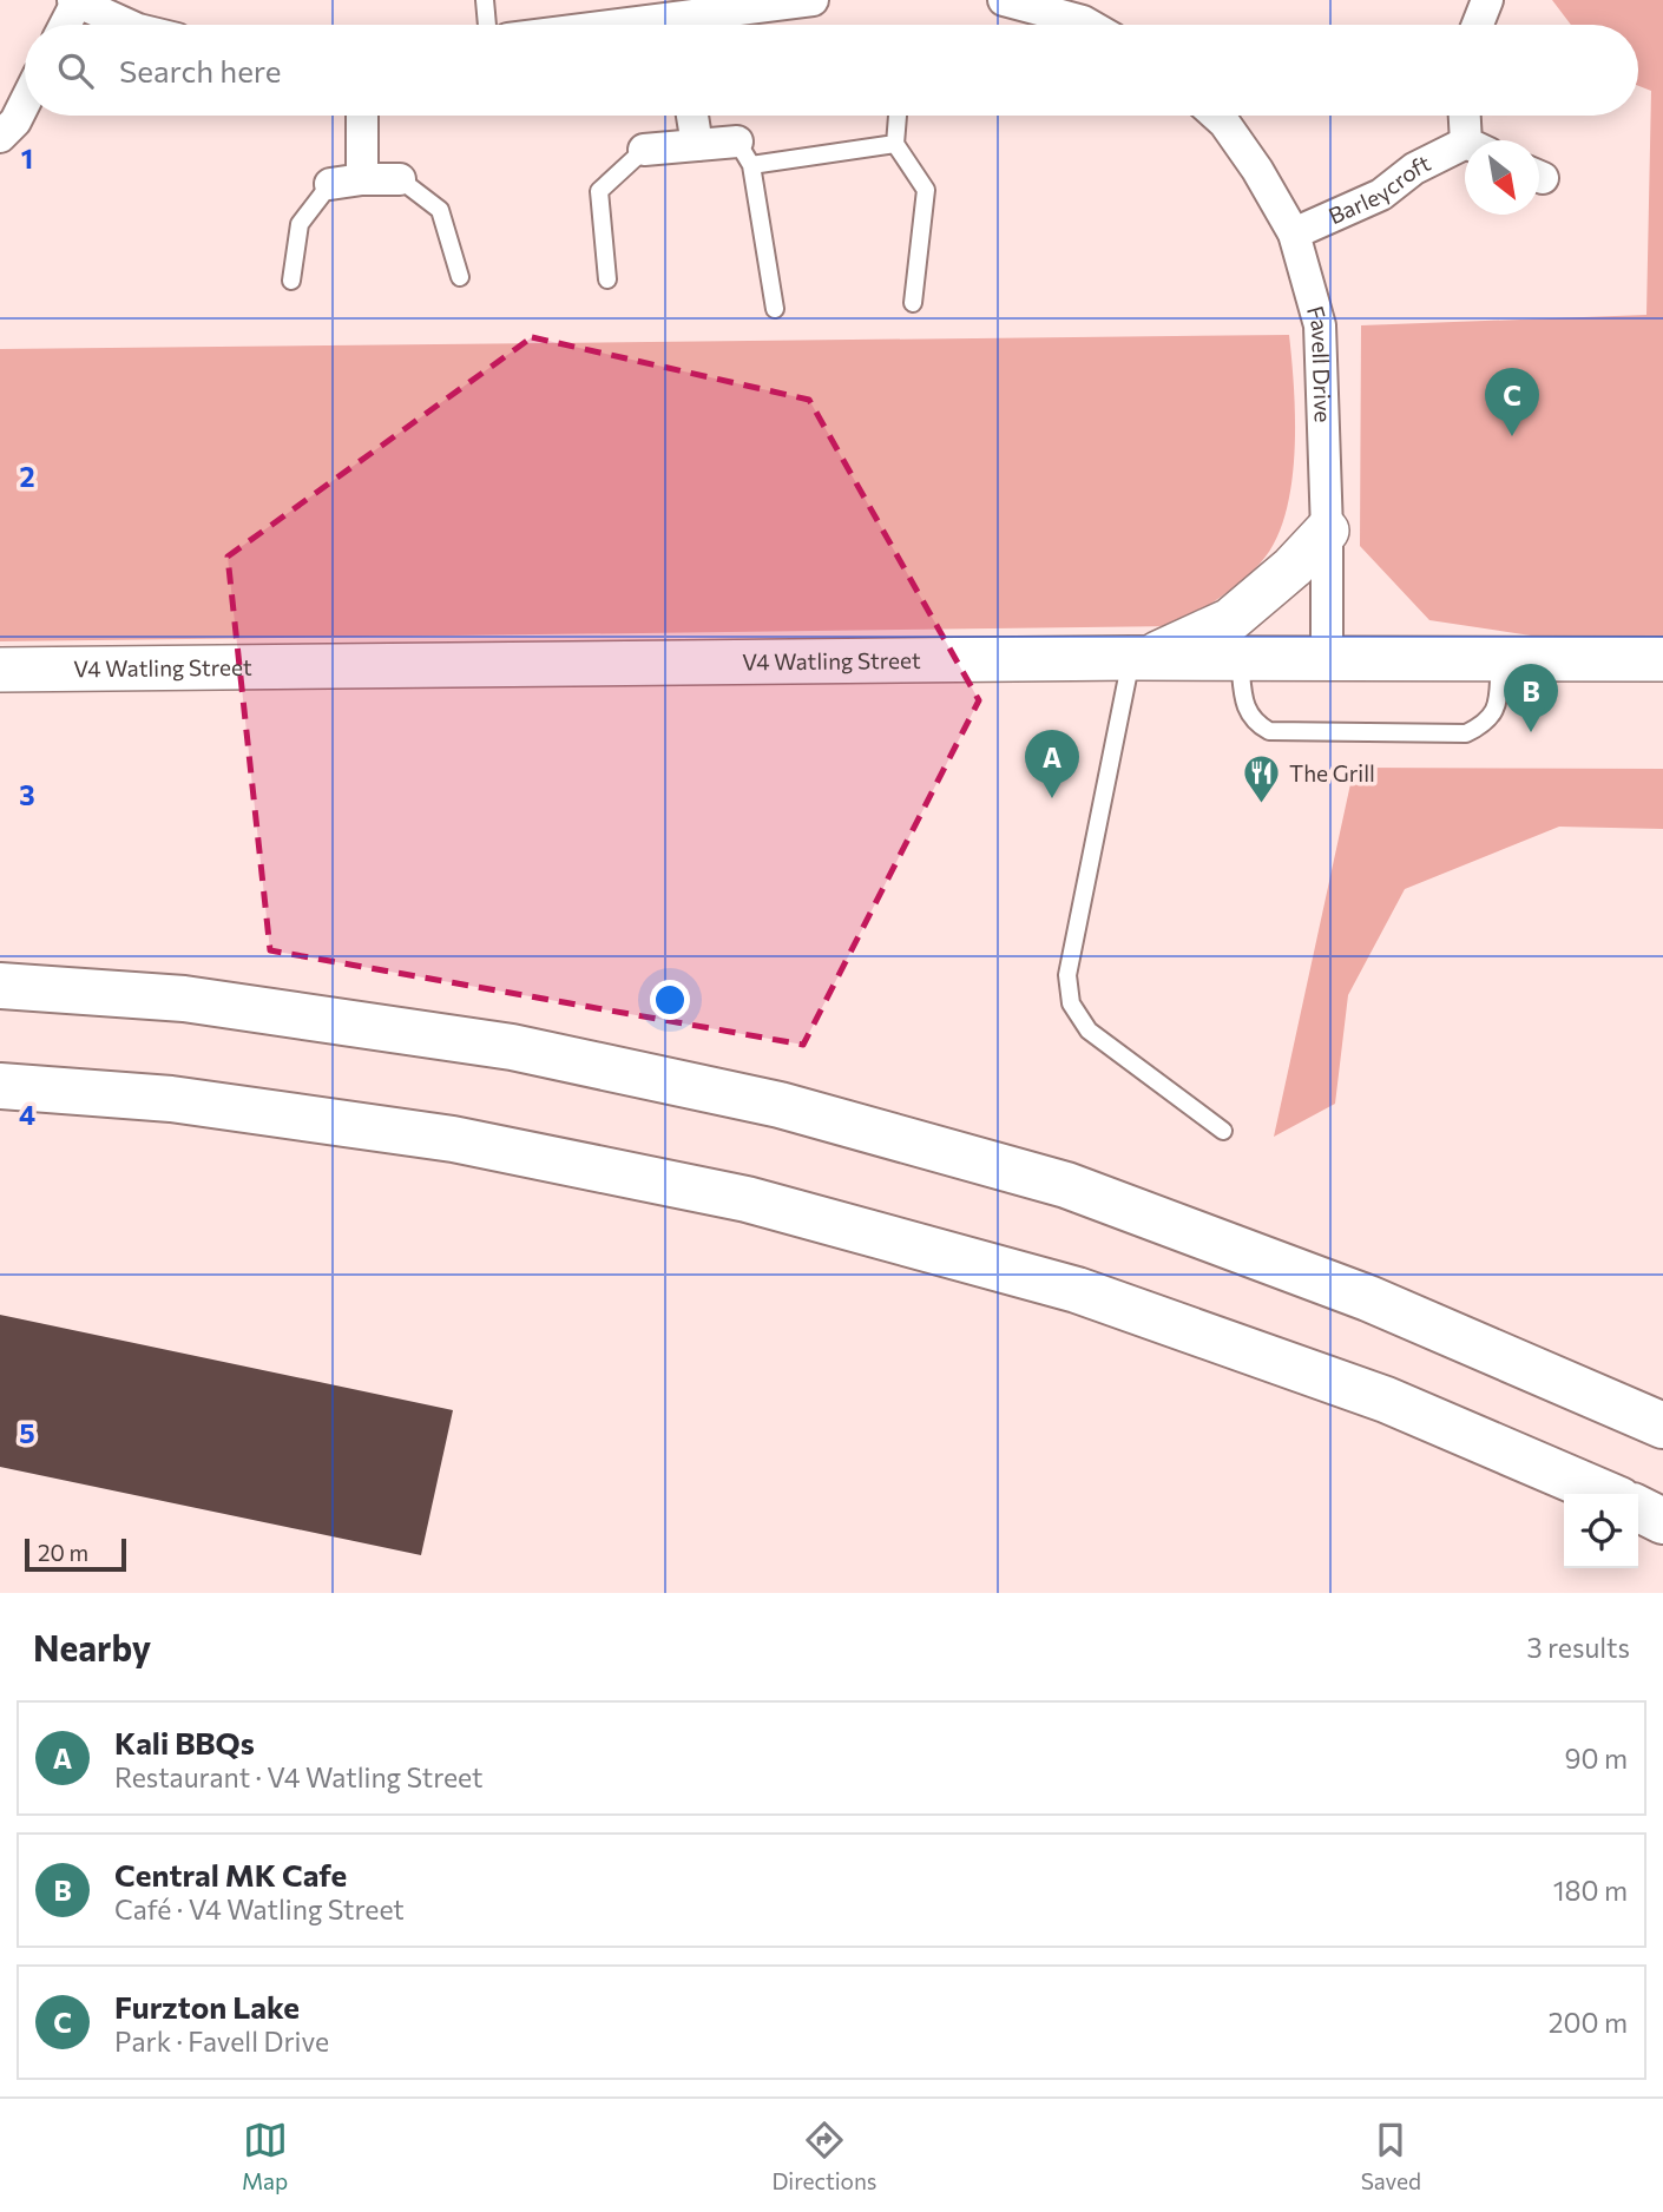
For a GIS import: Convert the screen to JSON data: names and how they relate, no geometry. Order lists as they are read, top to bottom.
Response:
{
  "streets": {
    "street": ["Barleycroft", "Favell Drive", "V4 Watling Street"]
  },
  "crossings": [
    ["Barleycroft", "Favell Drive"],
    ["Favell Drive", "V4 Watling Street"]
  ],
  "places": {
    "restaurant": ["The Grill"]
  },
  "scale_bar": "20 m",
  "north": "bottom right",
  "page": {
    "search": "Search here",
    "pins": ["C", "B", "A"],
    "scale": "20 m",
    "heading": ["Nearby", "3 results"],
    "list": [
      {
        "mark": "A",
        "name": "Kali BBQs",
        "note": "Restaurant · V4 Watling Street",
        "value": "90 m"
      },
      {
        "mark": "B",
        "name": "Central MK Cafe",
        "note": "Café · V4 Watling Street",
        "value": "180 m"
      },
      {
        "mark": "C",
        "name": "Furzton Lake",
        "note": "Park · Favell Drive",
        "value": "200 m"
      }
    ],
    "nav": ["Map", "Directions", "Saved"]
  },
  "grid": {
    "rows": [
      "1",
      "2",
      "3",
      "4",
      "5"
    ]
  }
}
